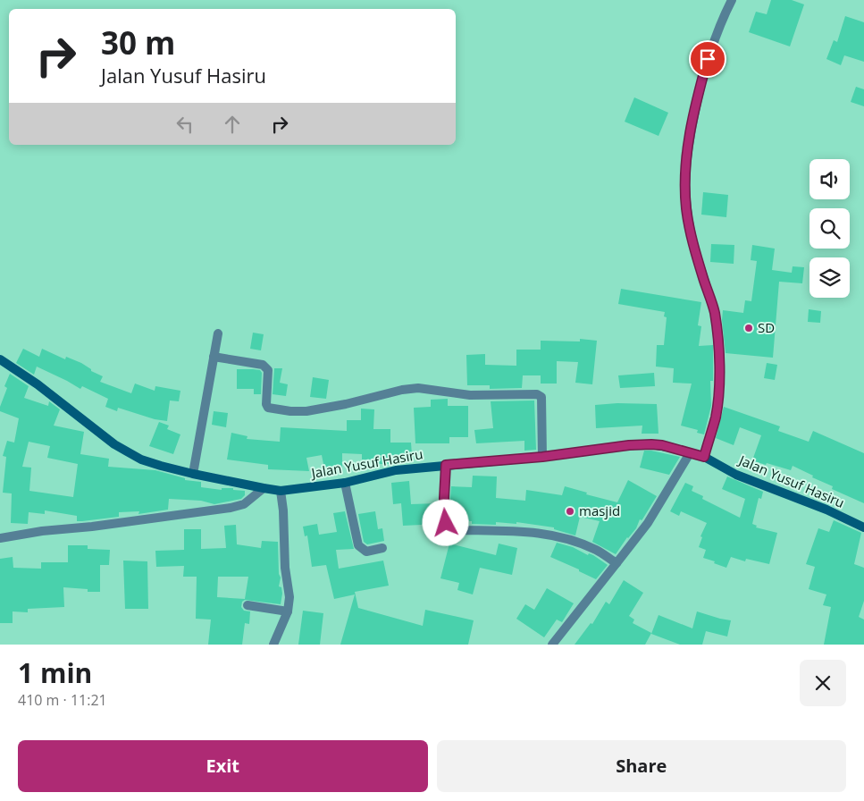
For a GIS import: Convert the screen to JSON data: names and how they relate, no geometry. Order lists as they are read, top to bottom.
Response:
{
  "streets": {
    "main road": ["Jalan Yusuf Hasiru"]
  },
  "places": ["SD", "masjid"],
  "page": {
    "turn": ["30 m", "Jalan Yusuf Hasiru"],
    "heading": ["1 min", "410 m · 11:21"],
    "buttons": ["Exit", "Share"]
  }
}
